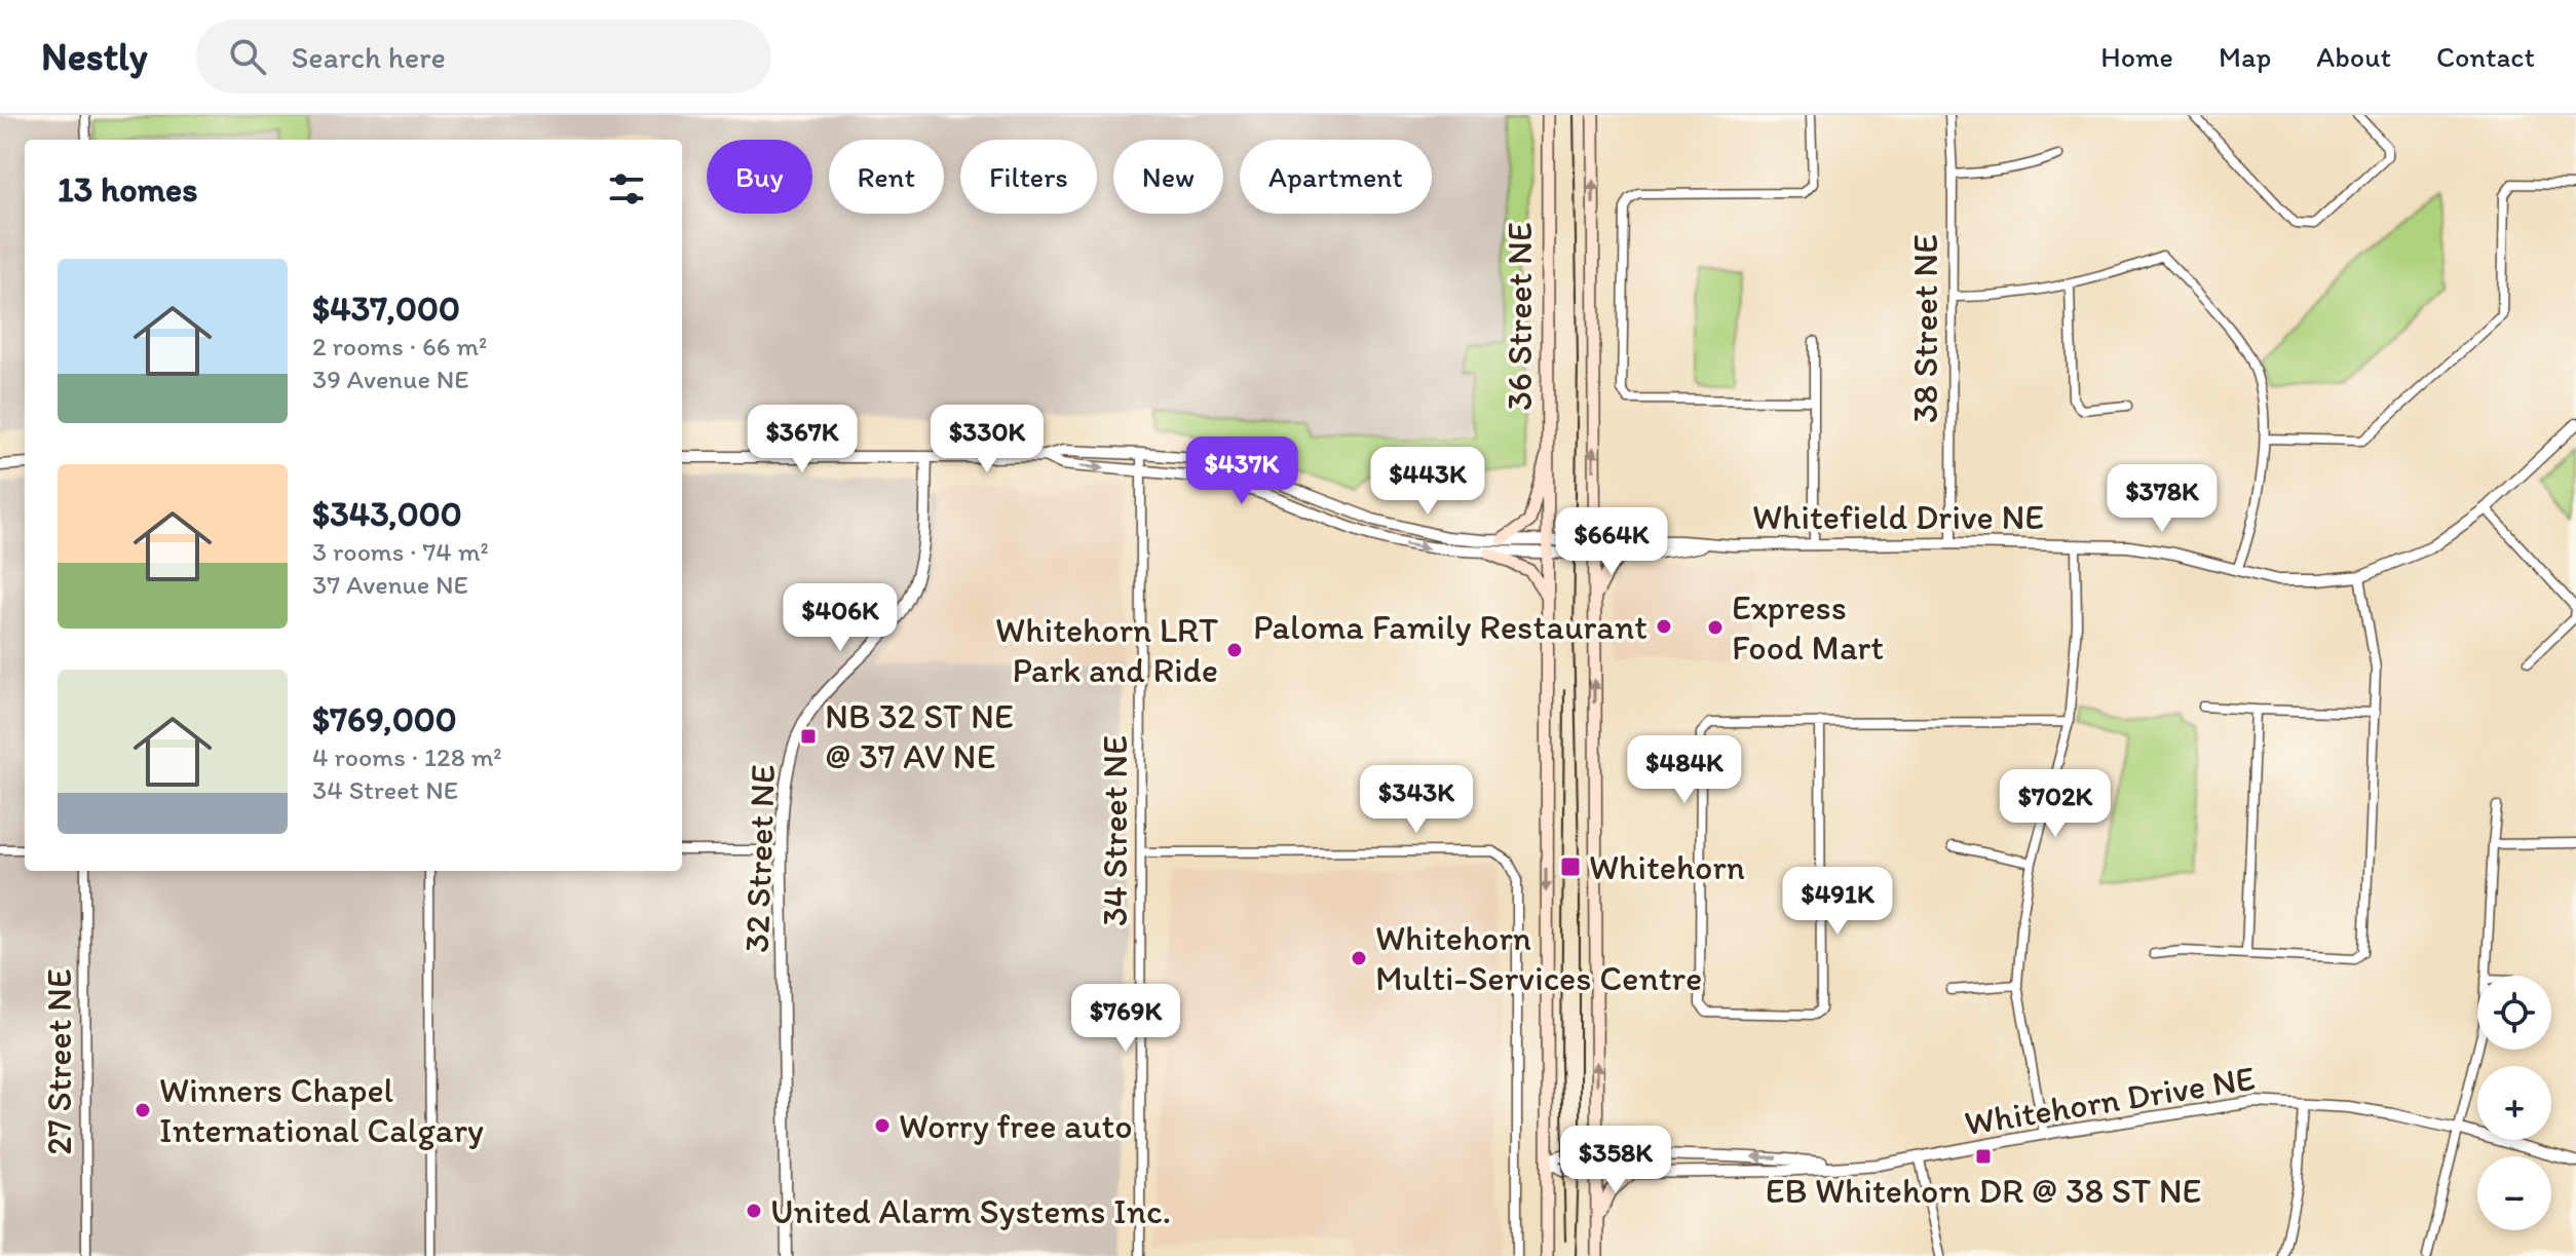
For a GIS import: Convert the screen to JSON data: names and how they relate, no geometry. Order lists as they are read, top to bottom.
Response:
{
  "streets": {
    "main road": ["36 Street NE"],
    "street": [
      "38 Street NE",
      "Whitefield Drive NE",
      "34 Street NE",
      "32 Street NE",
      "27 Street NE",
      "Whitehorn Drive NE"
    ]
  },
  "crossings": [
    ["36 Street NE", "Whitefield Drive NE"],
    ["36 Street NE", "Whitehorn Drive NE"],
    ["38 Street NE", "Whitefield Drive NE"],
    ["Whitefield Drive NE", "34 Street NE"]
  ],
  "places": {
    "other": [
      "Paloma Family Restaurant",
      "Express Food Mart",
      "Whitehorn LRT Park and Ride",
      "Whitehorn Multi-Services Centre",
      "Winners Chapel International Calgary",
      "Worry free auto",
      "United Alarm Systems Inc."
    ],
    "transit": ["NB 32 ST NE @ 37 AV NE", "Whitehorn", "EB Whitehorn DR @ 38 ST NE"]
  },
  "page": {
    "header": "Nestly",
    "search": "Search here",
    "nav": [
      "Home",
      "Map",
      "About",
      "Contact"
    ],
    "chip": [
      "Buy",
      "Rent",
      "Filters",
      "New",
      "Apartment"
    ],
    "heading": "13 homes",
    "list": [
      {
        "name": "$437,000",
        "note": "2 rooms · 66 m² · 39 Avenue NE"
      },
      {
        "name": "$343,000",
        "note": "3 rooms · 74 m² · 37 Avenue NE"
      },
      {
        "name": "$769,000",
        "note": "4 rooms · 128 m² · 34 Street NE"
      }
    ],
    "price": [
      "$367K",
      "$330K",
      "$437K",
      "$443K",
      "$378K",
      "$664K",
      "$406K",
      "$484K",
      "$343K",
      "$702K",
      "$491K",
      "$769K",
      "$358K"
    ],
    "map_buttons": ["+", "−"]
  }
}
